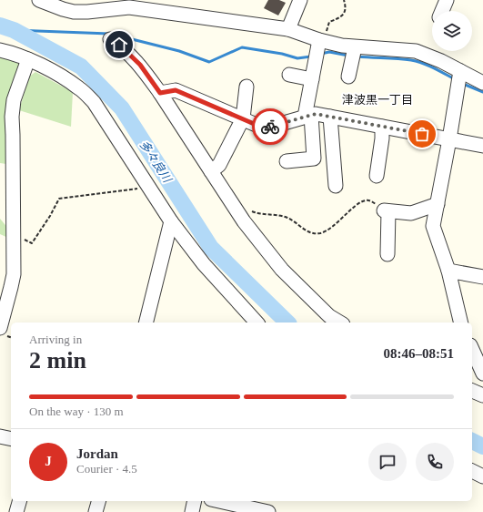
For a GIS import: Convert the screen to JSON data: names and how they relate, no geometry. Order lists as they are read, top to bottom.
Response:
{
  "districts": ["津波黒一丁目"],
  "water": ["多々良川"],
  "page": {
    "heading": ["2 min", "Arriving in", "08:46–08:51"],
    "panel": ["Jordan", "Courier · 4.5"],
    "bar": "On the way · 130 m",
    "round": "J"
  }
}
